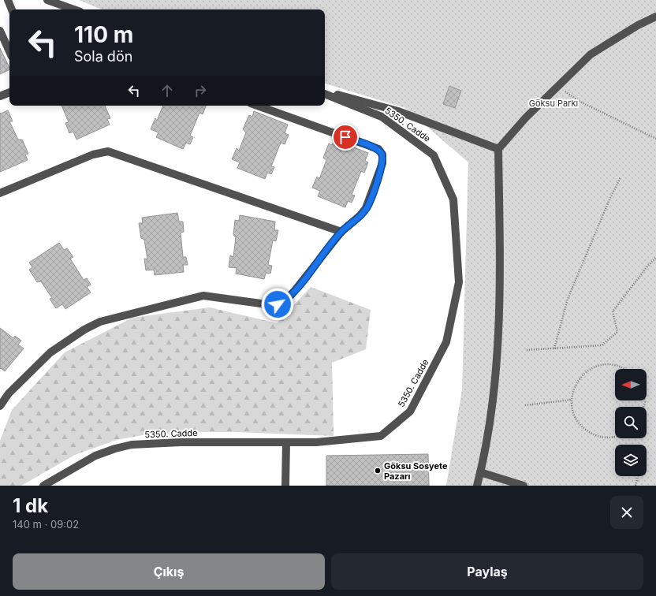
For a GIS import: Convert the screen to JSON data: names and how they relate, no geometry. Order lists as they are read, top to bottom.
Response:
{
  "streets": {
    "street": ["5350. Cadde"]
  },
  "parks": ["Göksu Parkı"],
  "places": ["Göksu Sosyete Pazarı"],
  "north": "left",
  "page": {
    "turn": ["110 m", "Sola dön"],
    "heading": ["1 dk", "140 m · 09:02"],
    "buttons": ["Çıkış", "Paylaş"]
  }
}
